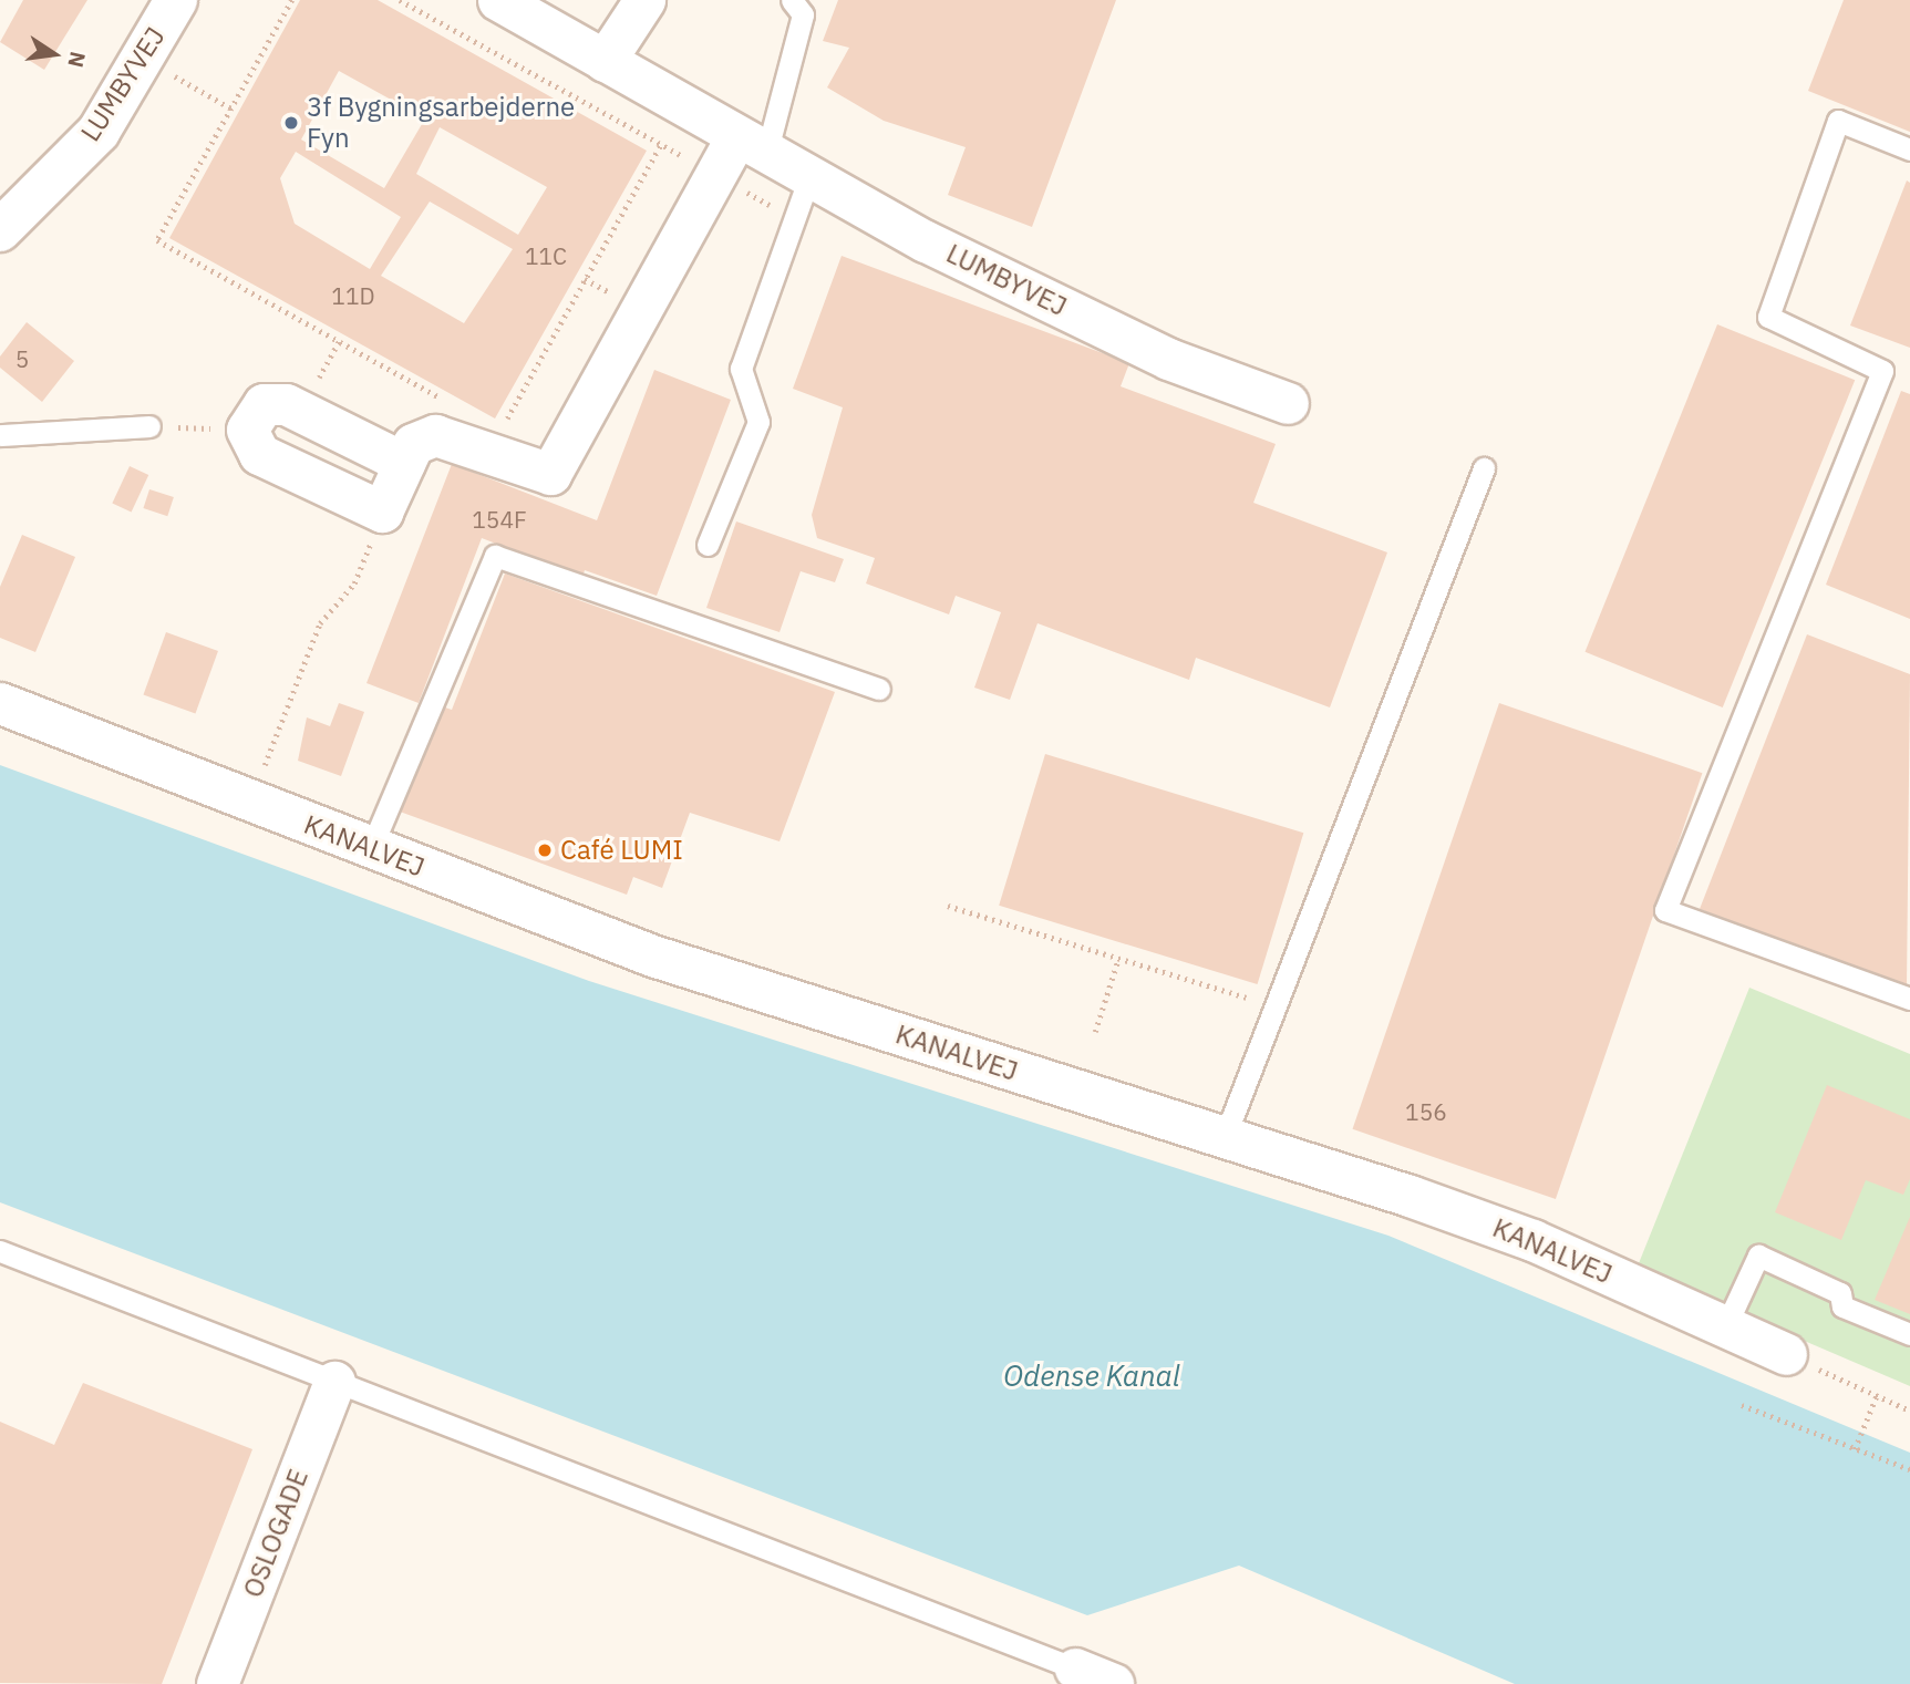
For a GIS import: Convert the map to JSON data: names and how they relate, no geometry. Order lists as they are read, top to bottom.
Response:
{
  "streets": {
    "street": ["LUMBYVEJ", "KANALVEJ", "OSLOGADE"]
  },
  "water": ["Odense Kanal"],
  "places": ["3f Bygningsarbejderne Fyn", "Café LUMI"],
  "house_numbers": [
    "11C",
    "11D",
    "5",
    "154F",
    "156"
  ],
  "north": "right"
}
